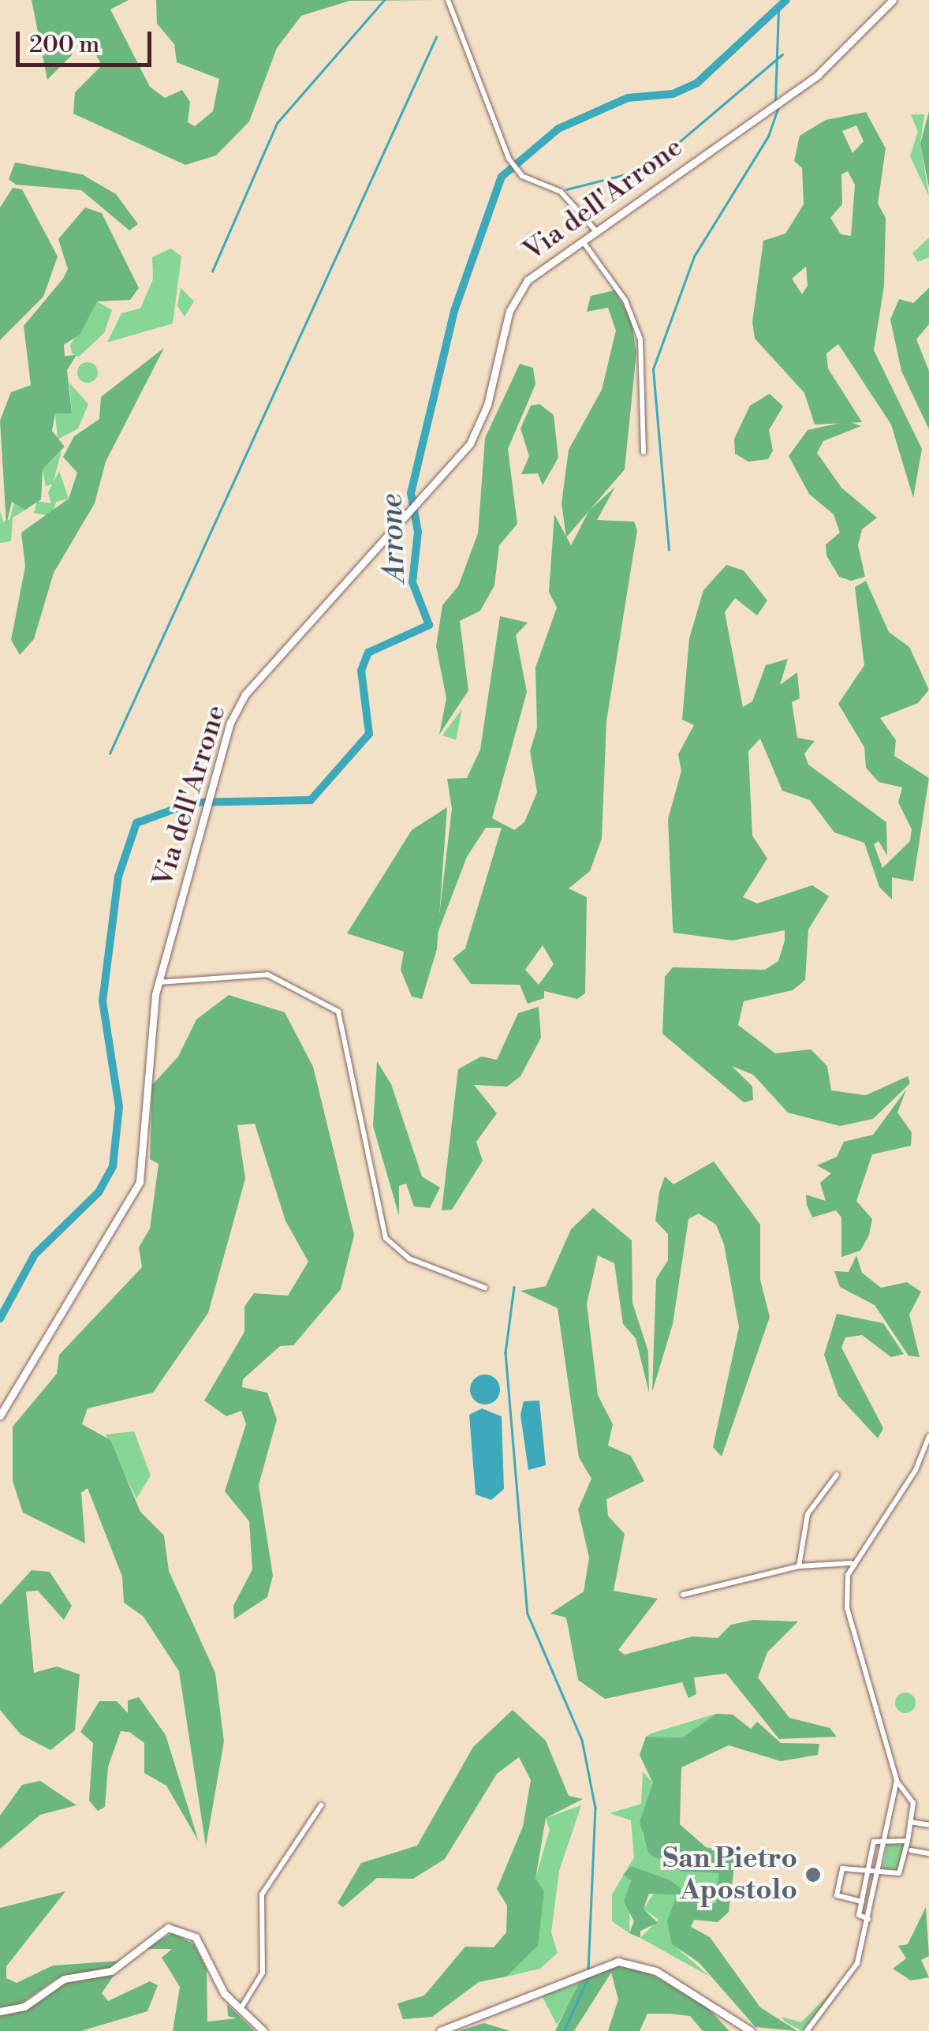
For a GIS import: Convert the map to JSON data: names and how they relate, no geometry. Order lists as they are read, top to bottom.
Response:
{
  "streets": {
    "street": ["Via dell'Arrone"]
  },
  "water": ["Arrone"],
  "places": ["San Pietro Apostolo"],
  "scale_bar": "200 m"
}
